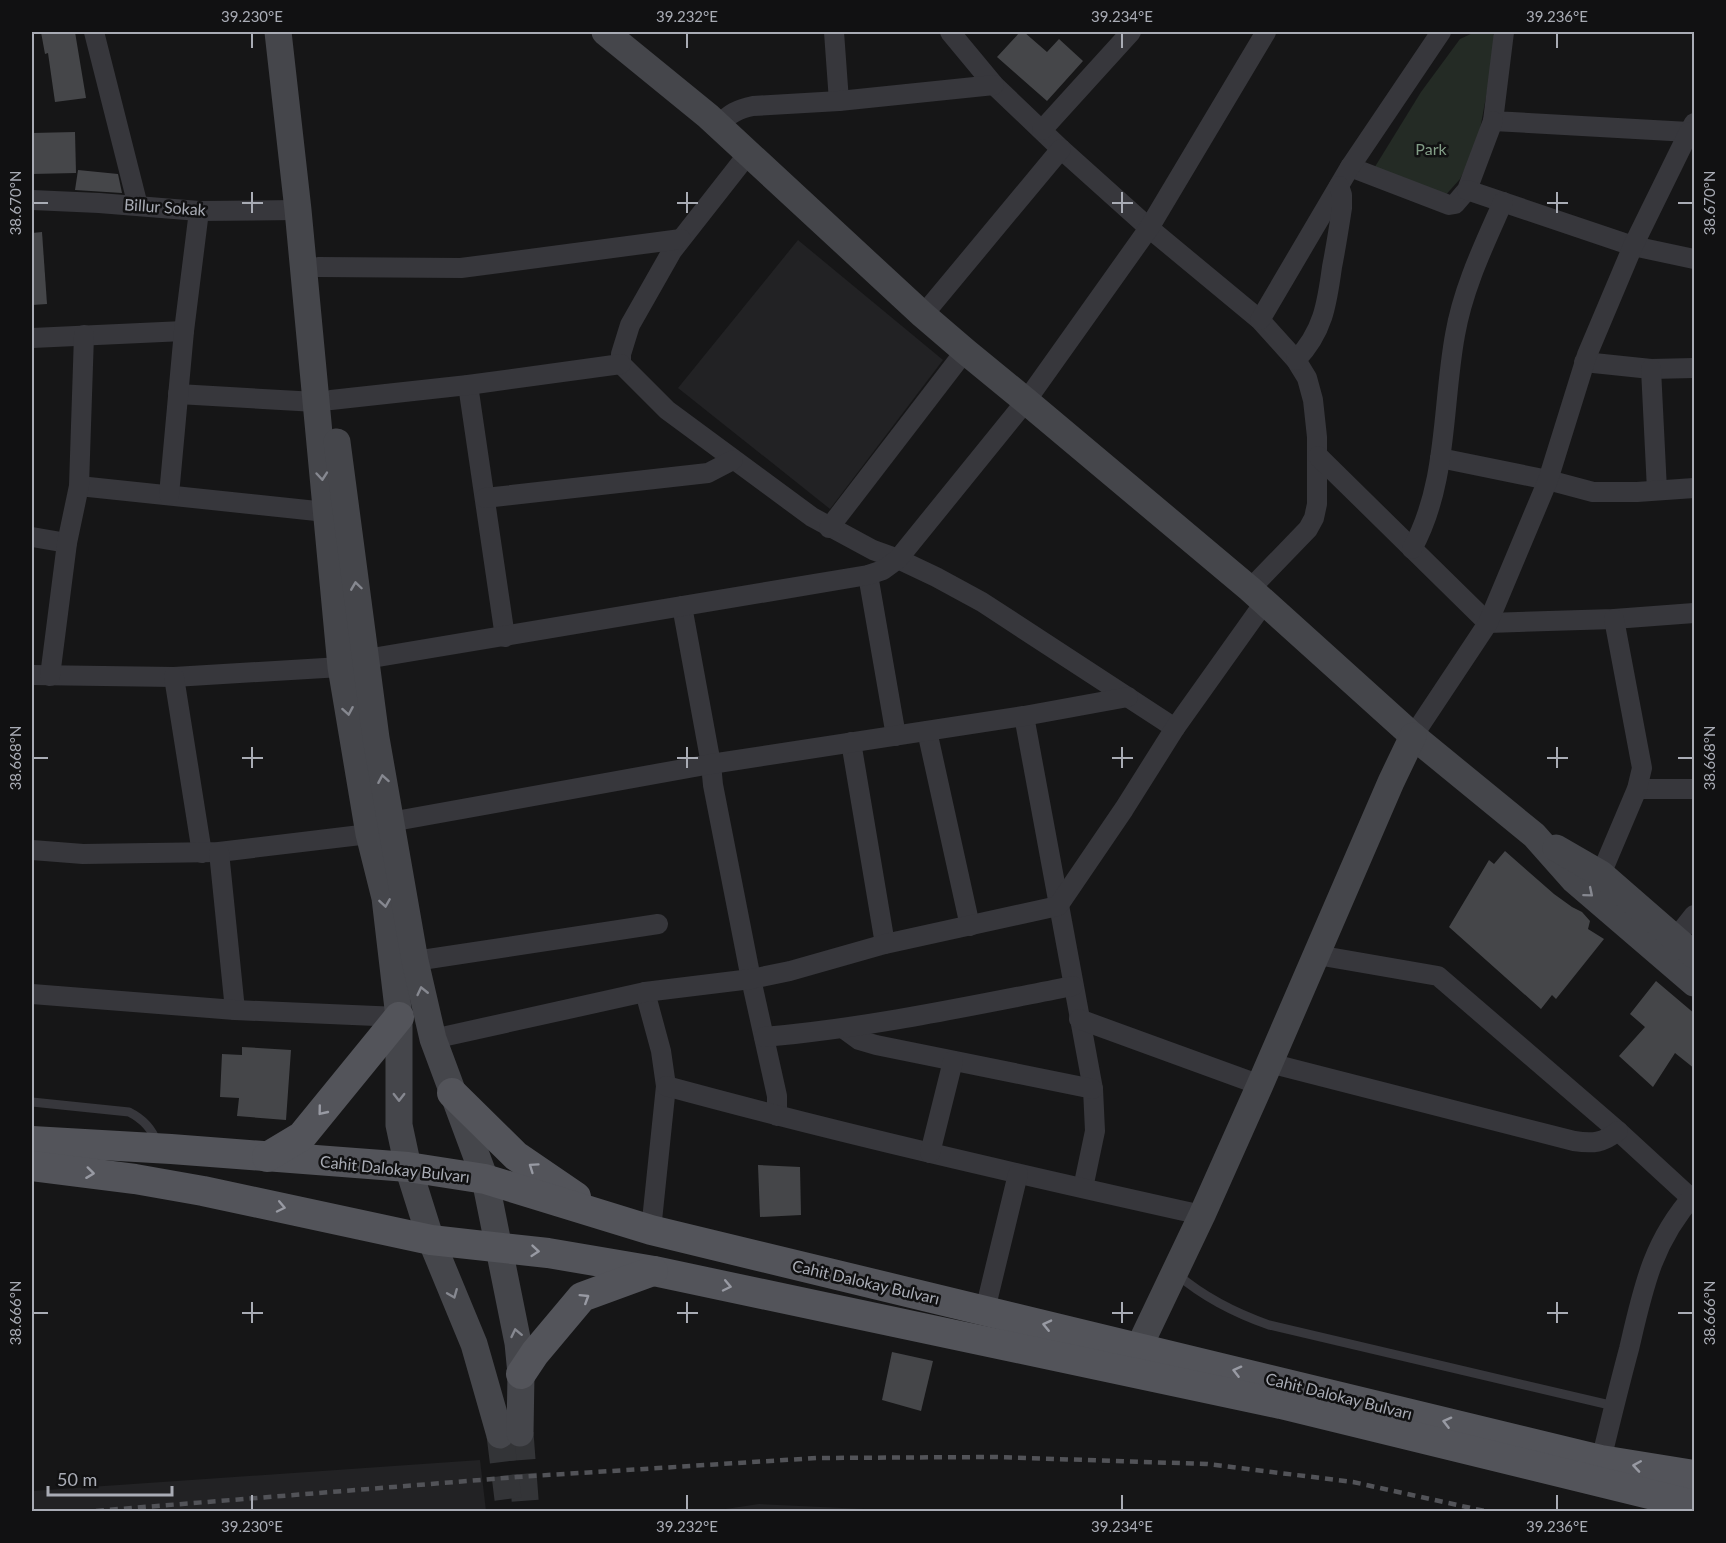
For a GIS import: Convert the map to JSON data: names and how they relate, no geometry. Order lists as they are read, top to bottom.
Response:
{
  "streets": {
    "main road": ["Cahit Dalokay Bulvarı"],
    "street": ["Billur Sokak"]
  },
  "parks": ["Park"],
  "scale_bar": "50 m",
  "coordinates": [
    "39.230°E",
    "39.232°E",
    "39.234°E",
    "39.236°E",
    "38.670°N",
    "38.668°N",
    "38.666°N"
  ]
}
